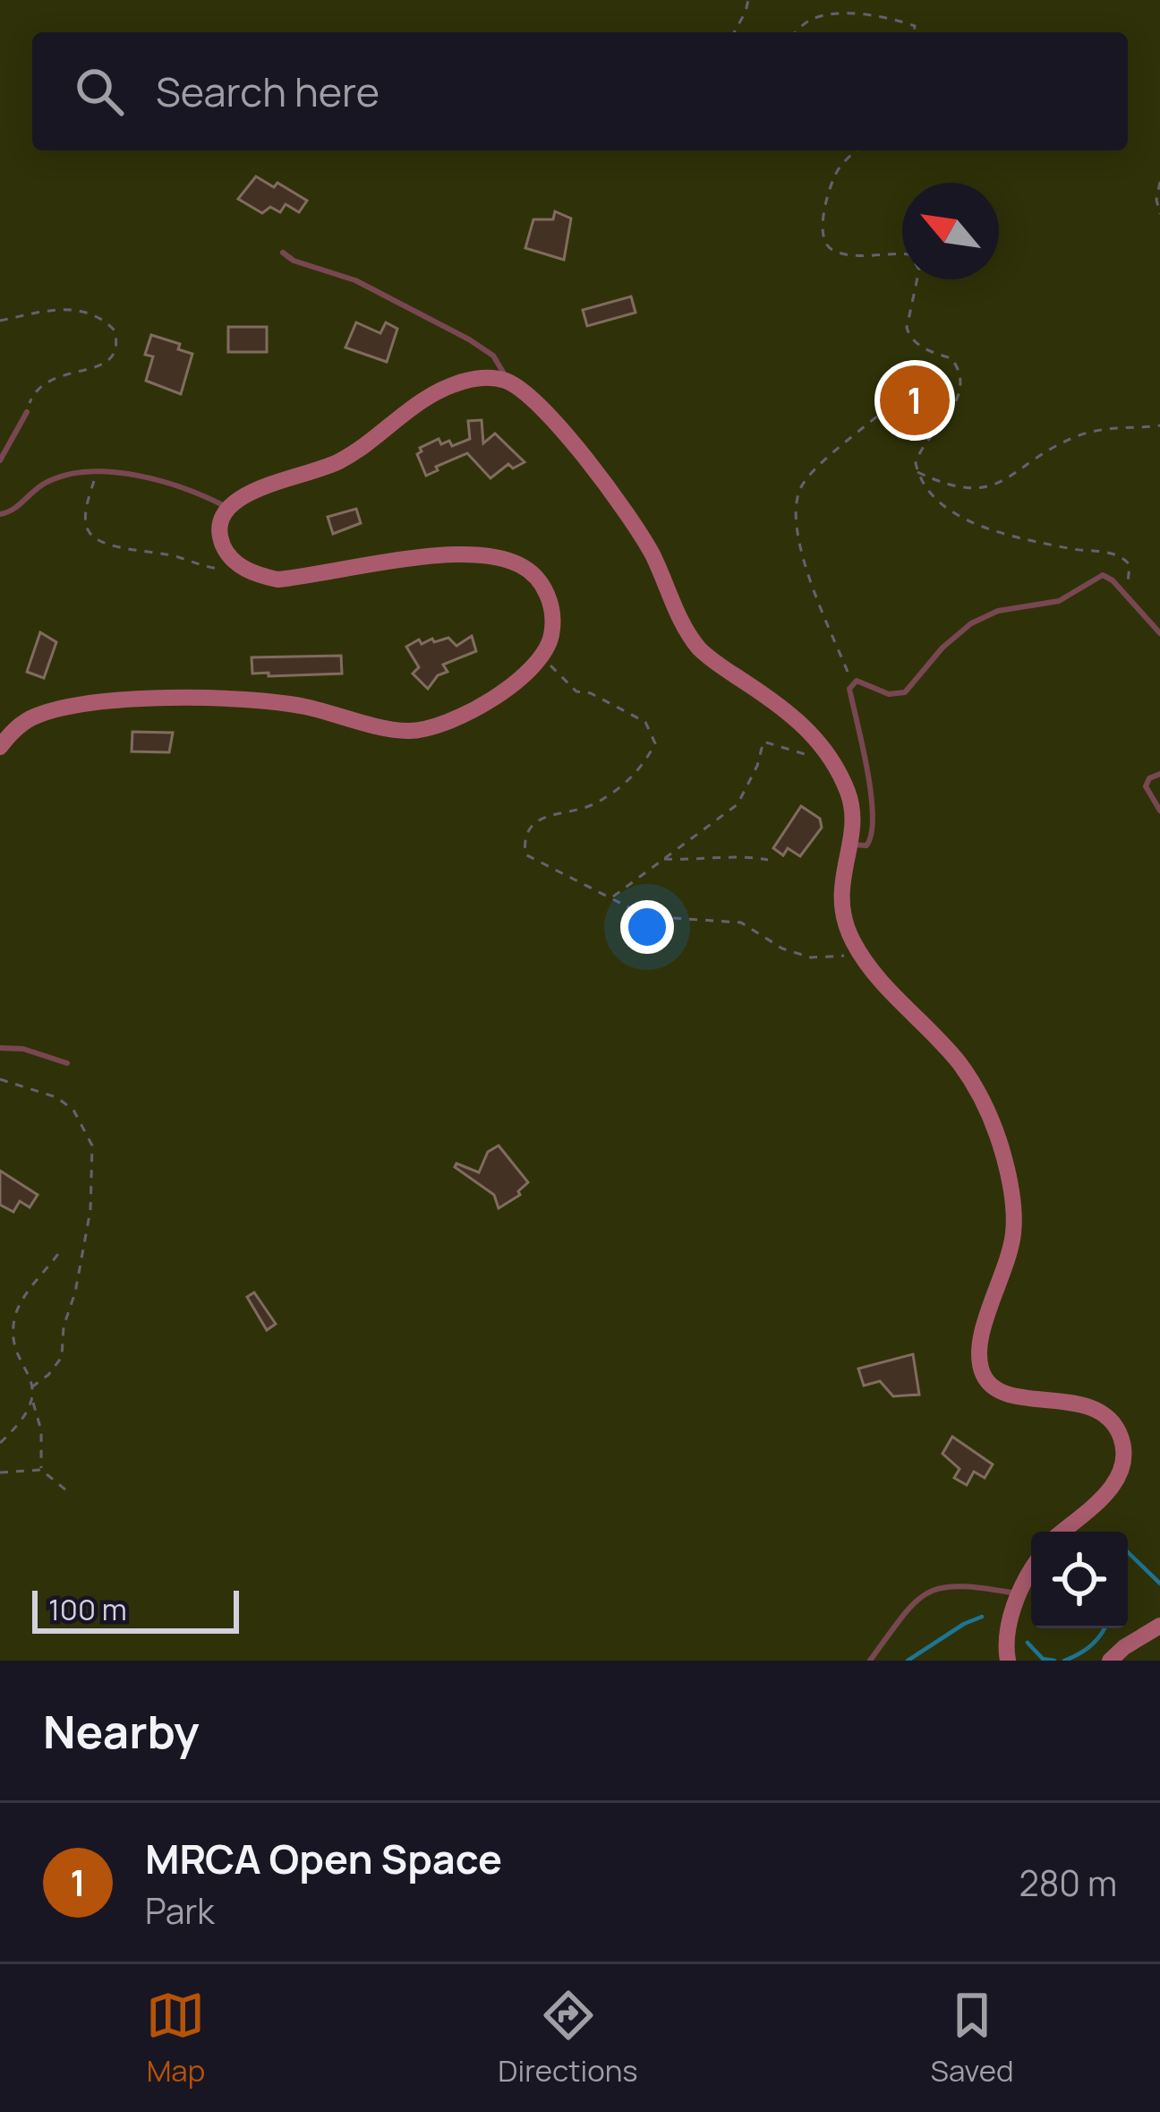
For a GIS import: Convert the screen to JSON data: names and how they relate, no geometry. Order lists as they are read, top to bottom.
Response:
{
  "scale_bar": "100 m",
  "north": "top left",
  "page": {
    "search": "Search here",
    "pins": "1",
    "scale": "100 m",
    "heading": "Nearby",
    "list": [
      {
        "mark": "1",
        "name": "MRCA Open Space",
        "note": "Park",
        "value": "280 m"
      }
    ],
    "nav": ["Map", "Directions", "Saved"]
  }
}
